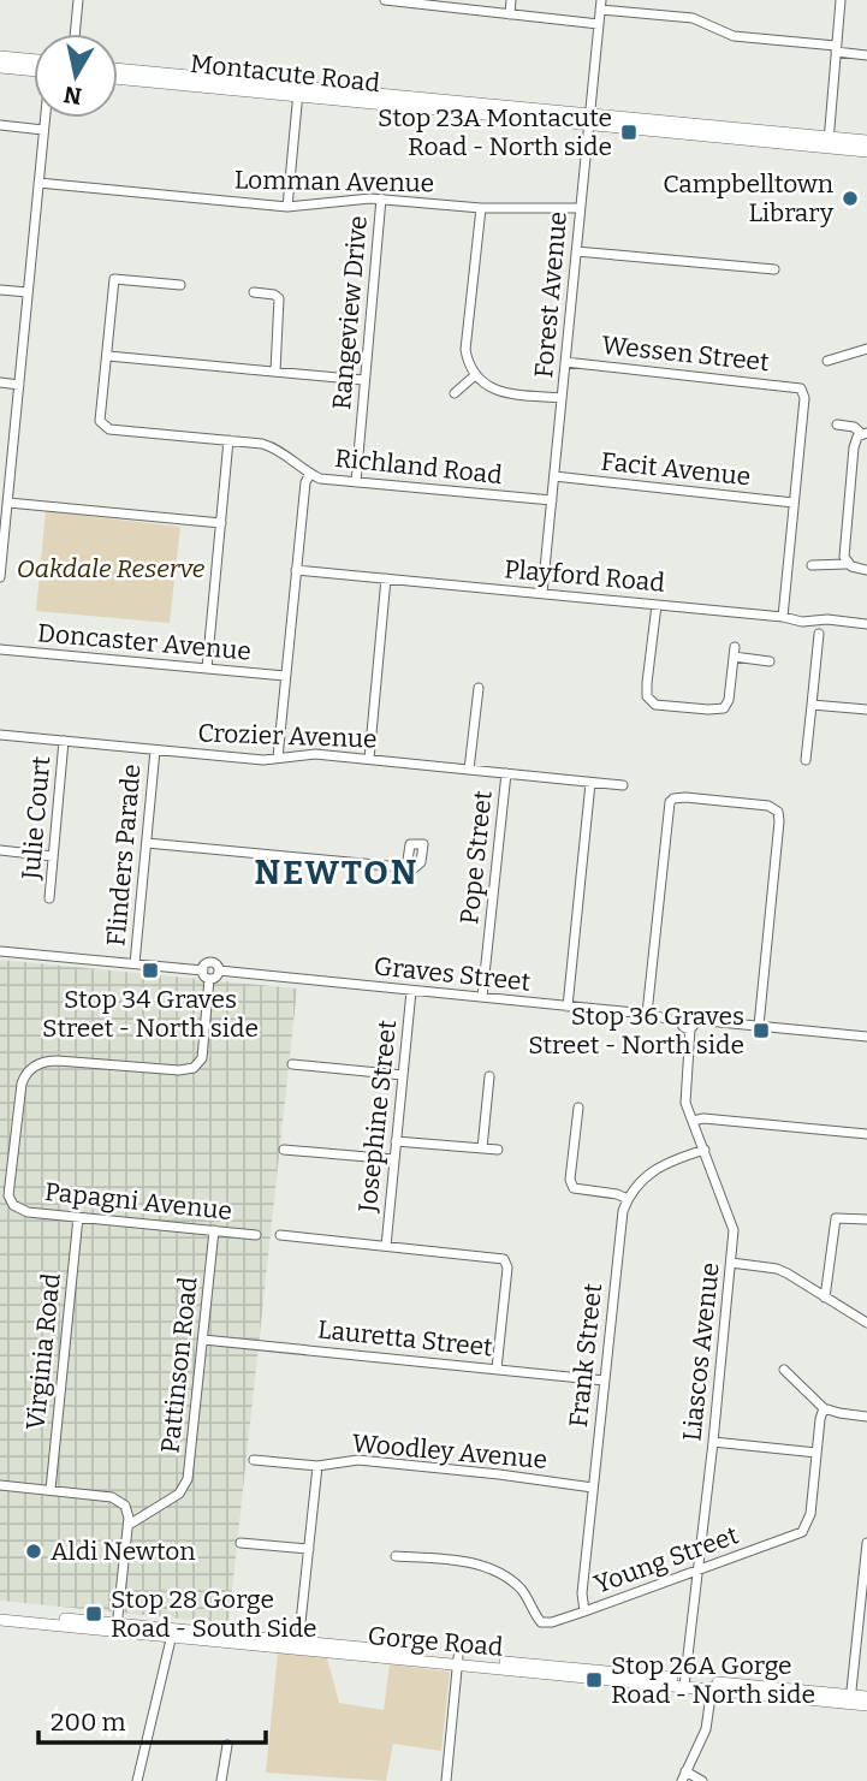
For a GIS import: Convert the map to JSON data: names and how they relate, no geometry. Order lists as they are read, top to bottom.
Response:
{
  "streets": {
    "main road": ["Montacute Road", "Gorge Road"],
    "street": [
      "Lomman Avenue",
      "Forest Avenue",
      "Rangeview Drive",
      "Wessen Street",
      "Richland Road",
      "Facit Avenue",
      "Playford Road",
      "Doncaster Avenue",
      "Crozier Avenue",
      "Julie Court",
      "Flinders Parade",
      "Pope Street",
      "Graves Street",
      "Josephine Street",
      "Papagni Avenue",
      "Lauretta Street",
      "Virginia Road",
      "Liascos Avenue",
      "Frank Street",
      "Pattinson Road",
      "Woodley Avenue",
      "Young Street"
    ]
  },
  "crossings": [
    ["Montacute Road", "Forest Avenue"],
    ["Lomman Avenue", "Forest Avenue"],
    ["Lomman Avenue", "Rangeview Drive"],
    ["Forest Avenue", "Wessen Street"],
    ["Forest Avenue", "Richland Road"],
    ["Forest Avenue", "Facit Avenue"],
    ["Forest Avenue", "Playford Road"],
    ["Rangeview Drive", "Richland Road"],
    ["Wessen Street", "Facit Avenue"],
    ["Crozier Avenue", "Julie Court"],
    ["Crozier Avenue", "Flinders Parade"],
    ["Crozier Avenue", "Pope Street"],
    ["Pope Street", "Graves Street"],
    ["Graves Street", "Josephine Street"],
    ["Graves Street", "Papagni Avenue"],
    ["Graves Street", "Liascos Avenue"],
    ["Papagni Avenue", "Virginia Road"],
    ["Papagni Avenue", "Pattinson Road"],
    ["Lauretta Street", "Frank Street"],
    ["Lauretta Street", "Pattinson Road"],
    ["Liascos Avenue", "Young Street"],
    ["Liascos Avenue", "Gorge Road"],
    ["Frank Street", "Woodley Avenue"],
    ["Frank Street", "Young Street"]
  ],
  "districts": ["NEWTON"],
  "parks": ["Oakdale Reserve"],
  "places": {
    "transit": [
      "Stop 23A Montacute Road - North side",
      "Stop 34 Graves Street - North side",
      "Stop 36 Graves Street - North side",
      "Stop 28 Gorge Road - South Side",
      "Stop 26A Gorge Road - North side"
    ],
    "other": ["Campbelltown Library", "Aldi Newton"]
  },
  "scale_bar": "200 m",
  "north": "bottom"
}
